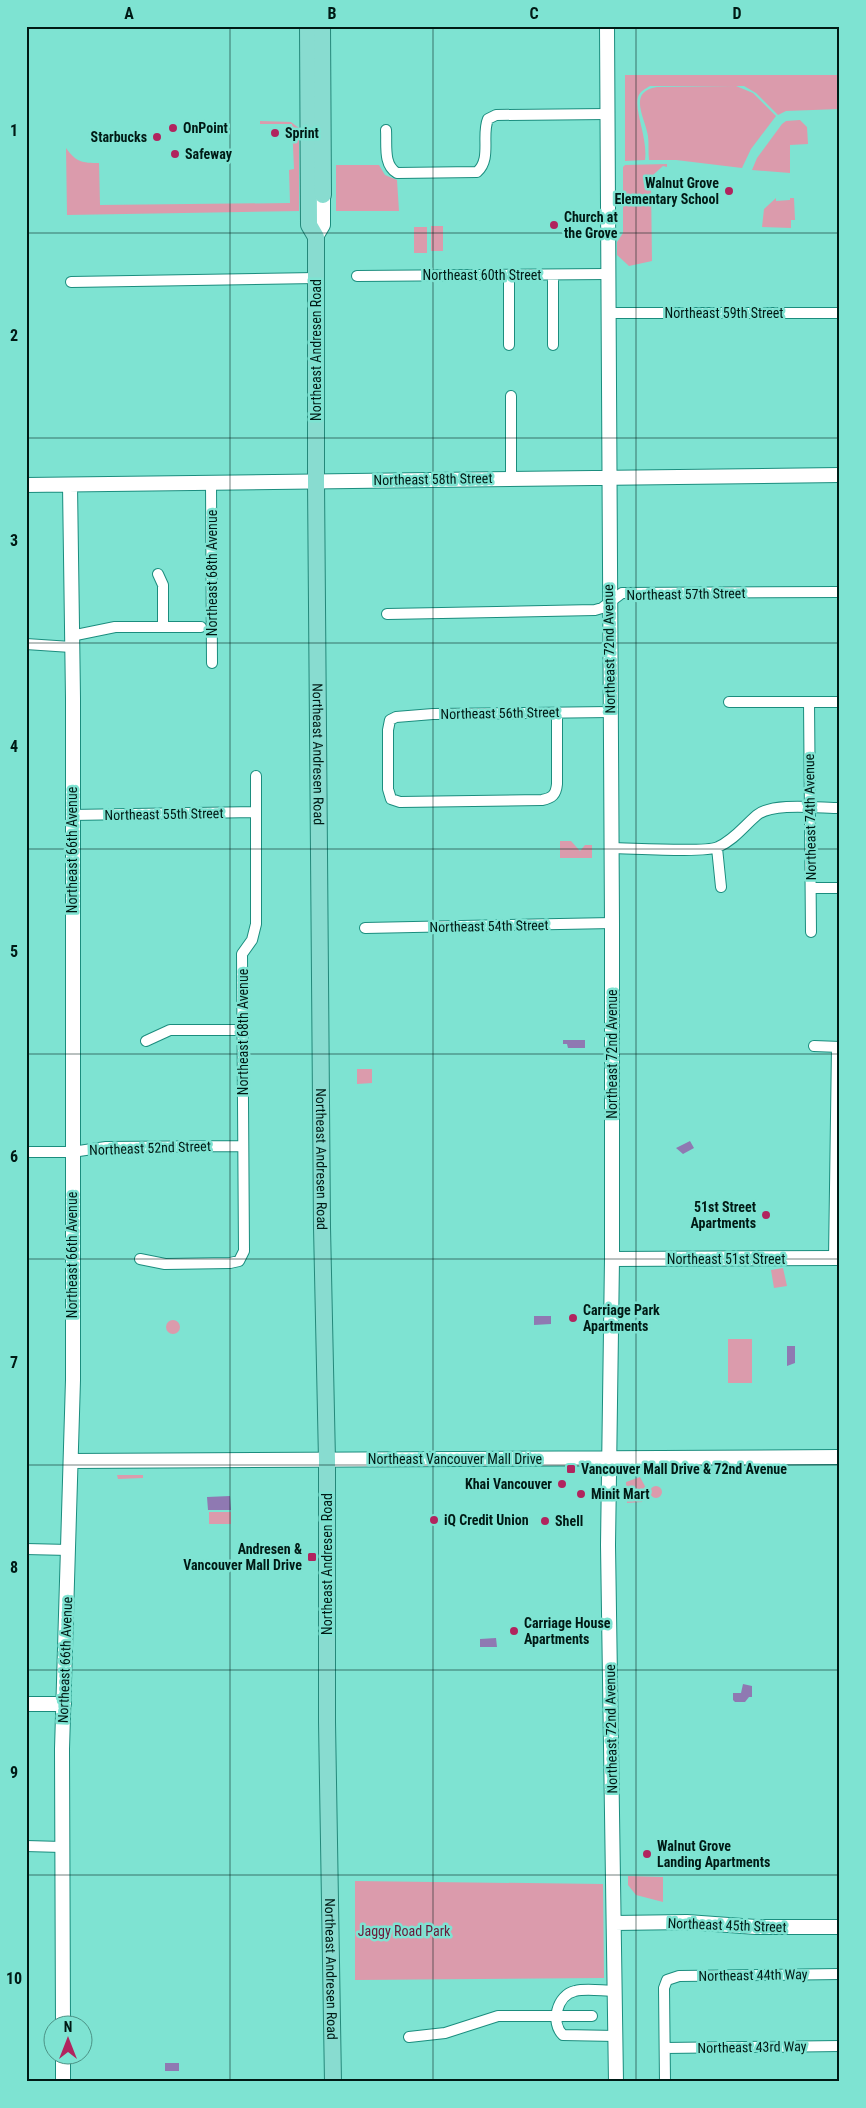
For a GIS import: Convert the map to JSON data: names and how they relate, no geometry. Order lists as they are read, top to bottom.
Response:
{
  "streets": {
    "main road": ["Northeast Andresen Road"],
    "street": [
      "Northeast 60th Street",
      "Northeast 59th Street",
      "Northeast 58th Street",
      "Northeast 68th Avenue",
      "Northeast 57th Street",
      "Northeast 72nd Avenue",
      "Northeast 56th Street",
      "Northeast 55th Street",
      "Northeast 74th Avenue",
      "Northeast 66th Avenue",
      "Northeast 54th Street",
      "Northeast 52nd Street",
      "Northeast 51st Street",
      "Northeast Vancouver Mall Drive",
      "Northeast 45th Street",
      "Northeast 44th Way",
      "Northeast 43rd Way"
    ]
  },
  "crossings": [
    ["Northeast 60th Street", "Northeast 72nd Avenue"],
    ["Northeast 59th Street", "Northeast 72nd Avenue"],
    ["Northeast Andresen Road", "Northeast 58th Street"],
    ["Northeast Andresen Road", "Northeast Vancouver Mall Drive"],
    ["Northeast 58th Street", "Northeast 68th Avenue"],
    ["Northeast 58th Street", "Northeast 72nd Avenue"],
    ["Northeast 58th Street", "Northeast 66th Avenue"],
    ["Northeast 68th Avenue", "Northeast 55th Street"],
    ["Northeast 68th Avenue", "Northeast 52nd Street"],
    ["Northeast 57th Street", "Northeast 72nd Avenue"],
    ["Northeast 72nd Avenue", "Northeast 56th Street"],
    ["Northeast 72nd Avenue", "Northeast 54th Street"],
    ["Northeast 72nd Avenue", "Northeast 51st Street"],
    ["Northeast 72nd Avenue", "Northeast Vancouver Mall Drive"],
    ["Northeast 72nd Avenue", "Northeast 45th Street"],
    ["Northeast 55th Street", "Northeast 66th Avenue"],
    ["Northeast 66th Avenue", "Northeast 52nd Street"],
    ["Northeast 66th Avenue", "Northeast Vancouver Mall Drive"],
    ["Northeast 44th Way", "Northeast 43rd Way"]
  ],
  "parks": ["Jaggy Road Park"],
  "places": {
    "other": [
      "OnPoint",
      "Sprint",
      "Starbucks",
      "Safeway",
      "Walnut Grove Elementary School",
      "Church at the Grove",
      "51st Street Apartments",
      "Carriage Park Apartments",
      "Khai Vancouver",
      "Minit Mart",
      "iQ Credit Union",
      "Shell",
      "Carriage House Apartments",
      "Walnut Grove Landing Apartments"
    ],
    "transit": ["Vancouver Mall Drive & 72nd Avenue", "Andresen & Vancouver Mall Drive"]
  },
  "north": "top",
  "grid": {
    "columns": [
      "A",
      "B",
      "C",
      "D"
    ],
    "rows": [
      "1",
      "2",
      "3",
      "4",
      "5",
      "6",
      "7",
      "8",
      "9",
      "10"
    ]
  }
}
